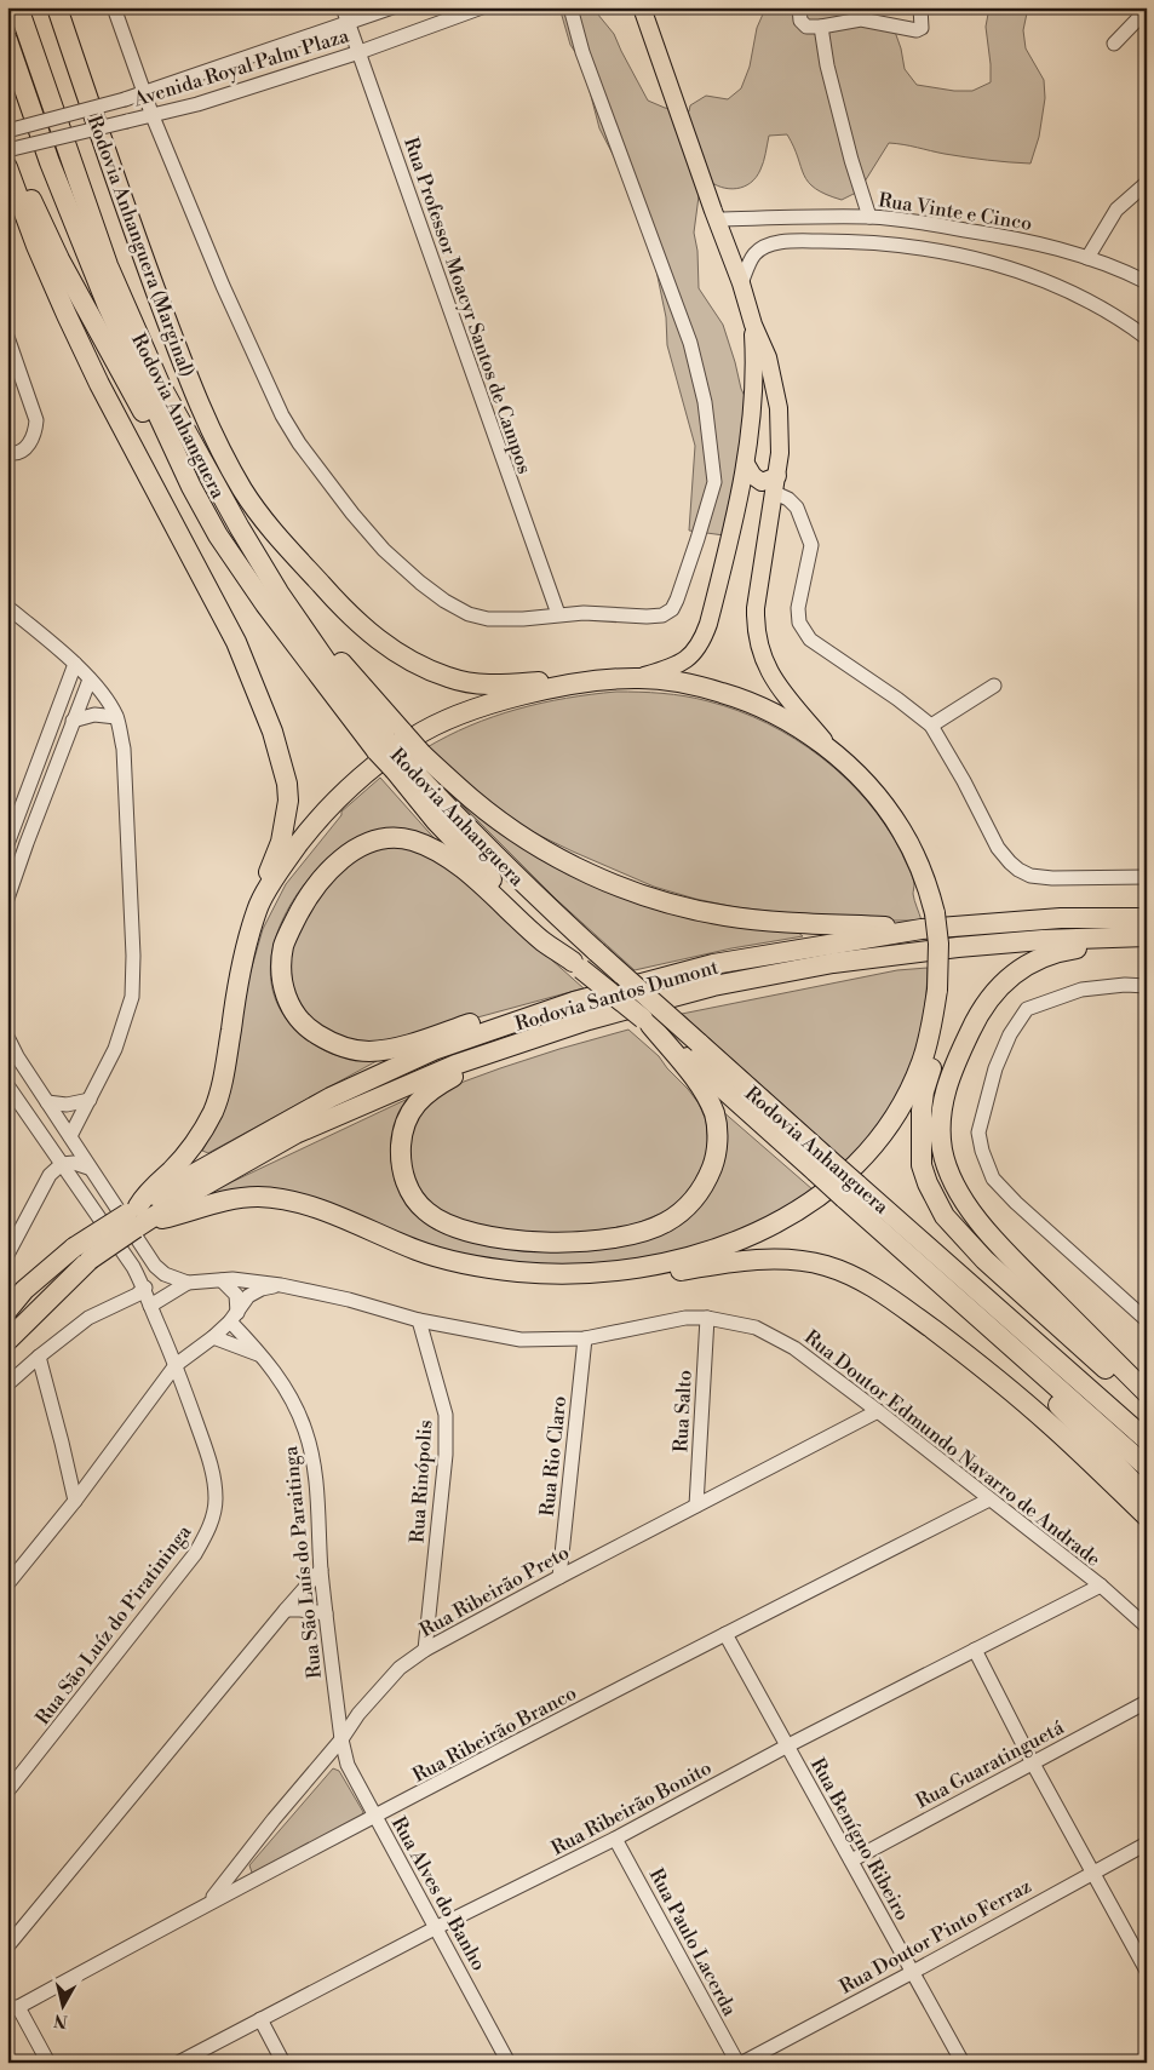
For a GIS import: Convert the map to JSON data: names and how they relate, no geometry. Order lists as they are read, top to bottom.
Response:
{
  "streets": {
    "highway": ["Rodovia Anhanguera (Marginal)", "Rodovia Anhanguera", "Rodovia Santos Dumont"],
    "street": [
      "Avenida Royal Palm Plaza",
      "Rua Vinte e Cinco",
      "Rua Professor Moacyr Santos de Campos",
      "Rua Salto",
      "Rua Doutor Edmundo Navarro de Andrade",
      "Rua Rio Claro",
      "Rua Rinópolis",
      "Rua São Luís do Paraitinga",
      "Rua Ribeirão Preto",
      "Rua São Luíz do Piratininga",
      "Rua Ribeirão Branco",
      "Rua Guaratinguetá",
      "Rua Ribeirão Bonito",
      "Rua Benígno Ribeiro",
      "Rua Alves do Banho",
      "Rua Doutor Pinto Ferraz",
      "Rua Paulo Lacerda"
    ]
  },
  "crossings": [
    ["Avenida Royal Palm Plaza", "Rua Professor Moacyr Santos de Campos"],
    ["Rua Salto", "Rua Doutor Edmundo Navarro de Andrade"],
    ["Rua Salto", "Rua Ribeirão Preto"],
    ["Rua Doutor Edmundo Navarro de Andrade", "Rua Rio Claro"],
    ["Rua Doutor Edmundo Navarro de Andrade", "Rua Rinópolis"],
    ["Rua Doutor Edmundo Navarro de Andrade", "Rua São Luís do Paraitinga"],
    ["Rua Doutor Edmundo Navarro de Andrade", "Rua Ribeirão Preto"],
    ["Rua Doutor Edmundo Navarro de Andrade", "Rua São Luíz do Piratininga"],
    ["Rua Doutor Edmundo Navarro de Andrade", "Rua Ribeirão Branco"],
    ["Rua Doutor Edmundo Navarro de Andrade", "Rua Ribeirão Bonito"],
    ["Rua Rio Claro", "Rua Ribeirão Preto"],
    ["Rua Rinópolis", "Rua Ribeirão Preto"],
    ["Rua São Luís do Paraitinga", "Rua Ribeirão Preto"],
    ["Rua São Luís do Paraitinga", "Rua São Luíz do Piratininga"],
    ["Rua São Luís do Paraitinga", "Rua Alves do Banho"],
    ["Rua Ribeirão Preto", "Rua Ribeirão Branco"],
    ["Rua Ribeirão Preto", "Rua Alves do Banho"],
    ["Rua Ribeirão Branco", "Rua Benígno Ribeiro"],
    ["Rua Ribeirão Branco", "Rua Alves do Banho"],
    ["Rua Guaratinguetá", "Rua Benígno Ribeiro"],
    ["Rua Ribeirão Bonito", "Rua Benígno Ribeiro"],
    ["Rua Ribeirão Bonito", "Rua Alves do Banho"],
    ["Rua Ribeirão Bonito", "Rua Paulo Lacerda"],
    ["Rua Benígno Ribeiro", "Rua Doutor Pinto Ferraz"]
  ],
  "north": "bottom"
}
